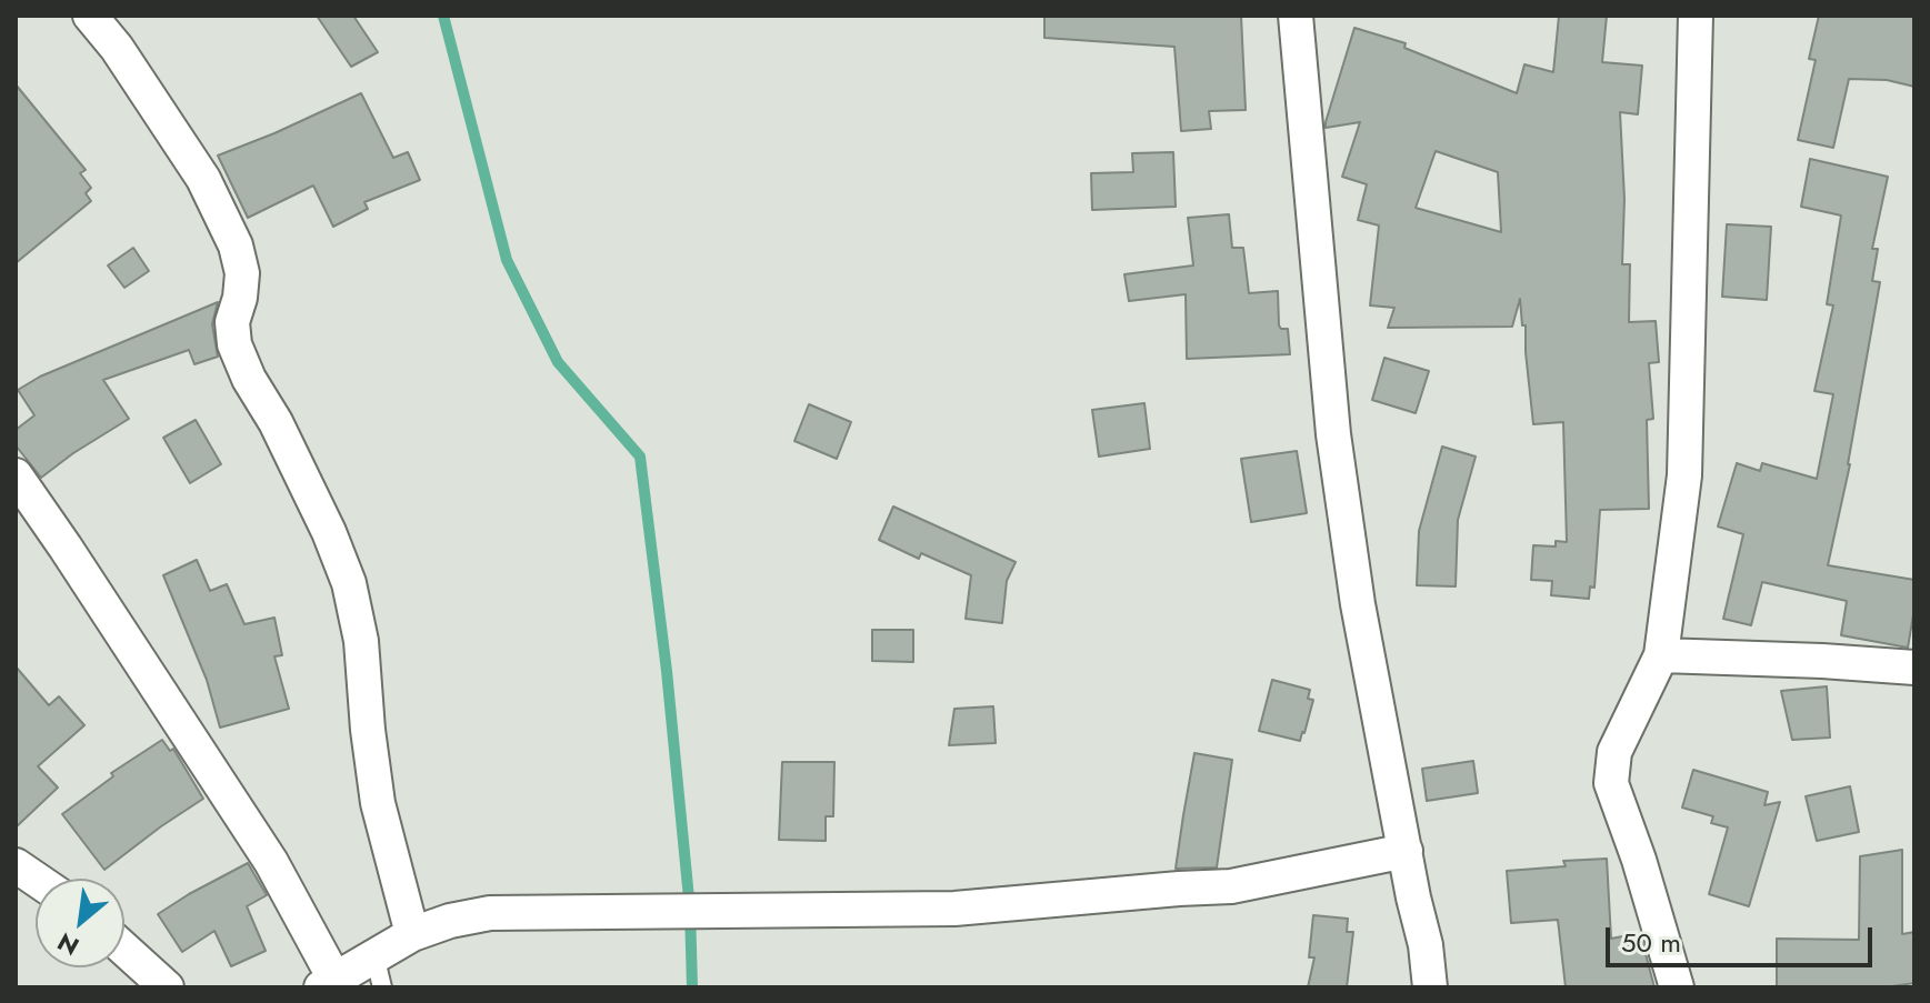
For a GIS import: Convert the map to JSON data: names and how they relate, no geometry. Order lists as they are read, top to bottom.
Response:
{
  "scale_bar": "50 m",
  "north": "bottom left"
}
